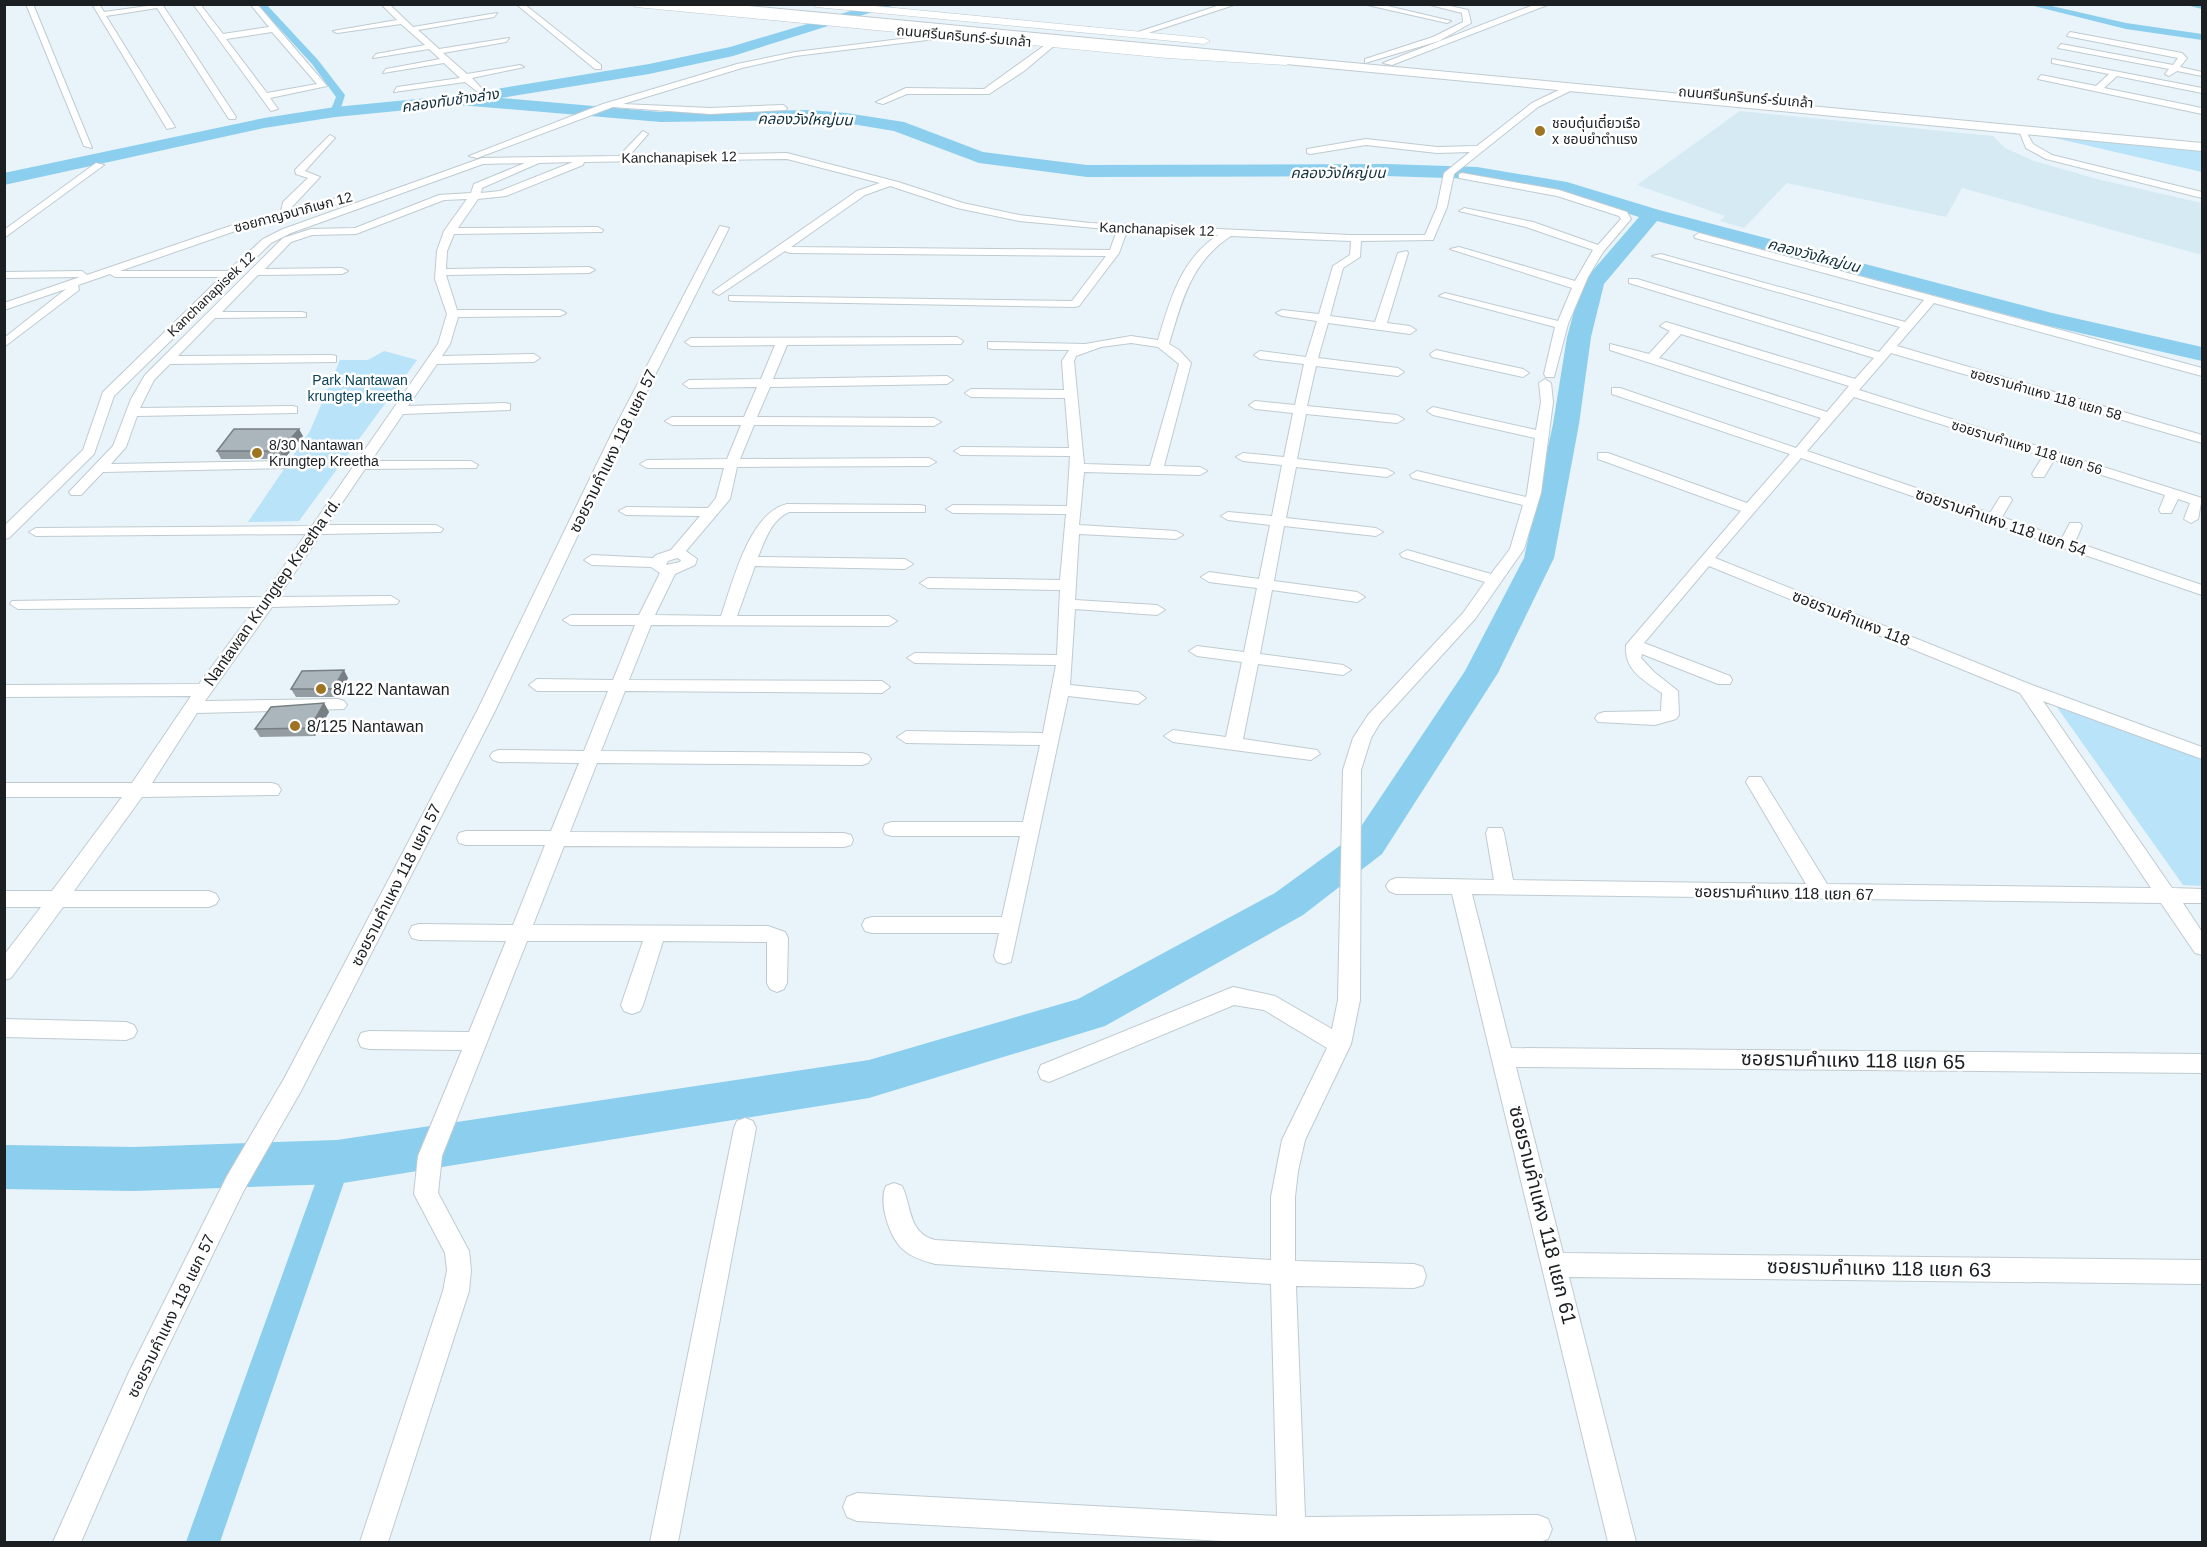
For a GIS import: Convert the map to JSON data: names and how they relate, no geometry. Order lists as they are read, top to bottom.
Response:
{
  "streets": {
    "main road": ["ถนนศรีนครินทร์-ร่มเกล้า"],
    "street": [
      "Kanchanapisek 12",
      "ซอยกาญจนาภิเษก 12",
      "ซอยรามคำแหง 118 แยก 58",
      "ซอยรามคำแหง 118 แยก 56",
      "ซอยรามคำแหง 118 แยก 57",
      "ซอยรามคำแหง 118 แยก 54",
      "Nantawan Krungtep Kreetha rd.",
      "ซอยรามคำแหง 118",
      "ซอยรามคำแหง 118 แยก 67",
      "ซอยรามคำแหง 118 แยก 65",
      "ซอยรามคำแหง 118 แยก 61",
      "ซอยรามคำแหง 118 แยก 63"
    ]
  },
  "crossings": [
    ["ถนนศรีนครินทร์-ร่มเกล้า", "ซอยกาญจนาภิเษก 12"],
    ["ซอยรามคำแหง 118 แยก 67", "ซอยรามคำแหง 118 แยก 61"],
    ["ซอยรามคำแหง 118 แยก 65", "ซอยรามคำแหง 118 แยก 61"],
    ["ซอยรามคำแหง 118 แยก 61", "ซอยรามคำแหง 118 แยก 63"]
  ],
  "water": ["คลองทับช้างล่าง", "คลองวังใหญ่บน"],
  "parks": ["Park Nantawan krungtep kreetha"],
  "places": [
    "ชอบตุ๋นเตี๋ยวเรือ x ชอบยำตำแรง",
    "8/30 Nantawan Krungtep Kreetha",
    "8/122 Nantawan",
    "8/125 Nantawan"
  ]
}
